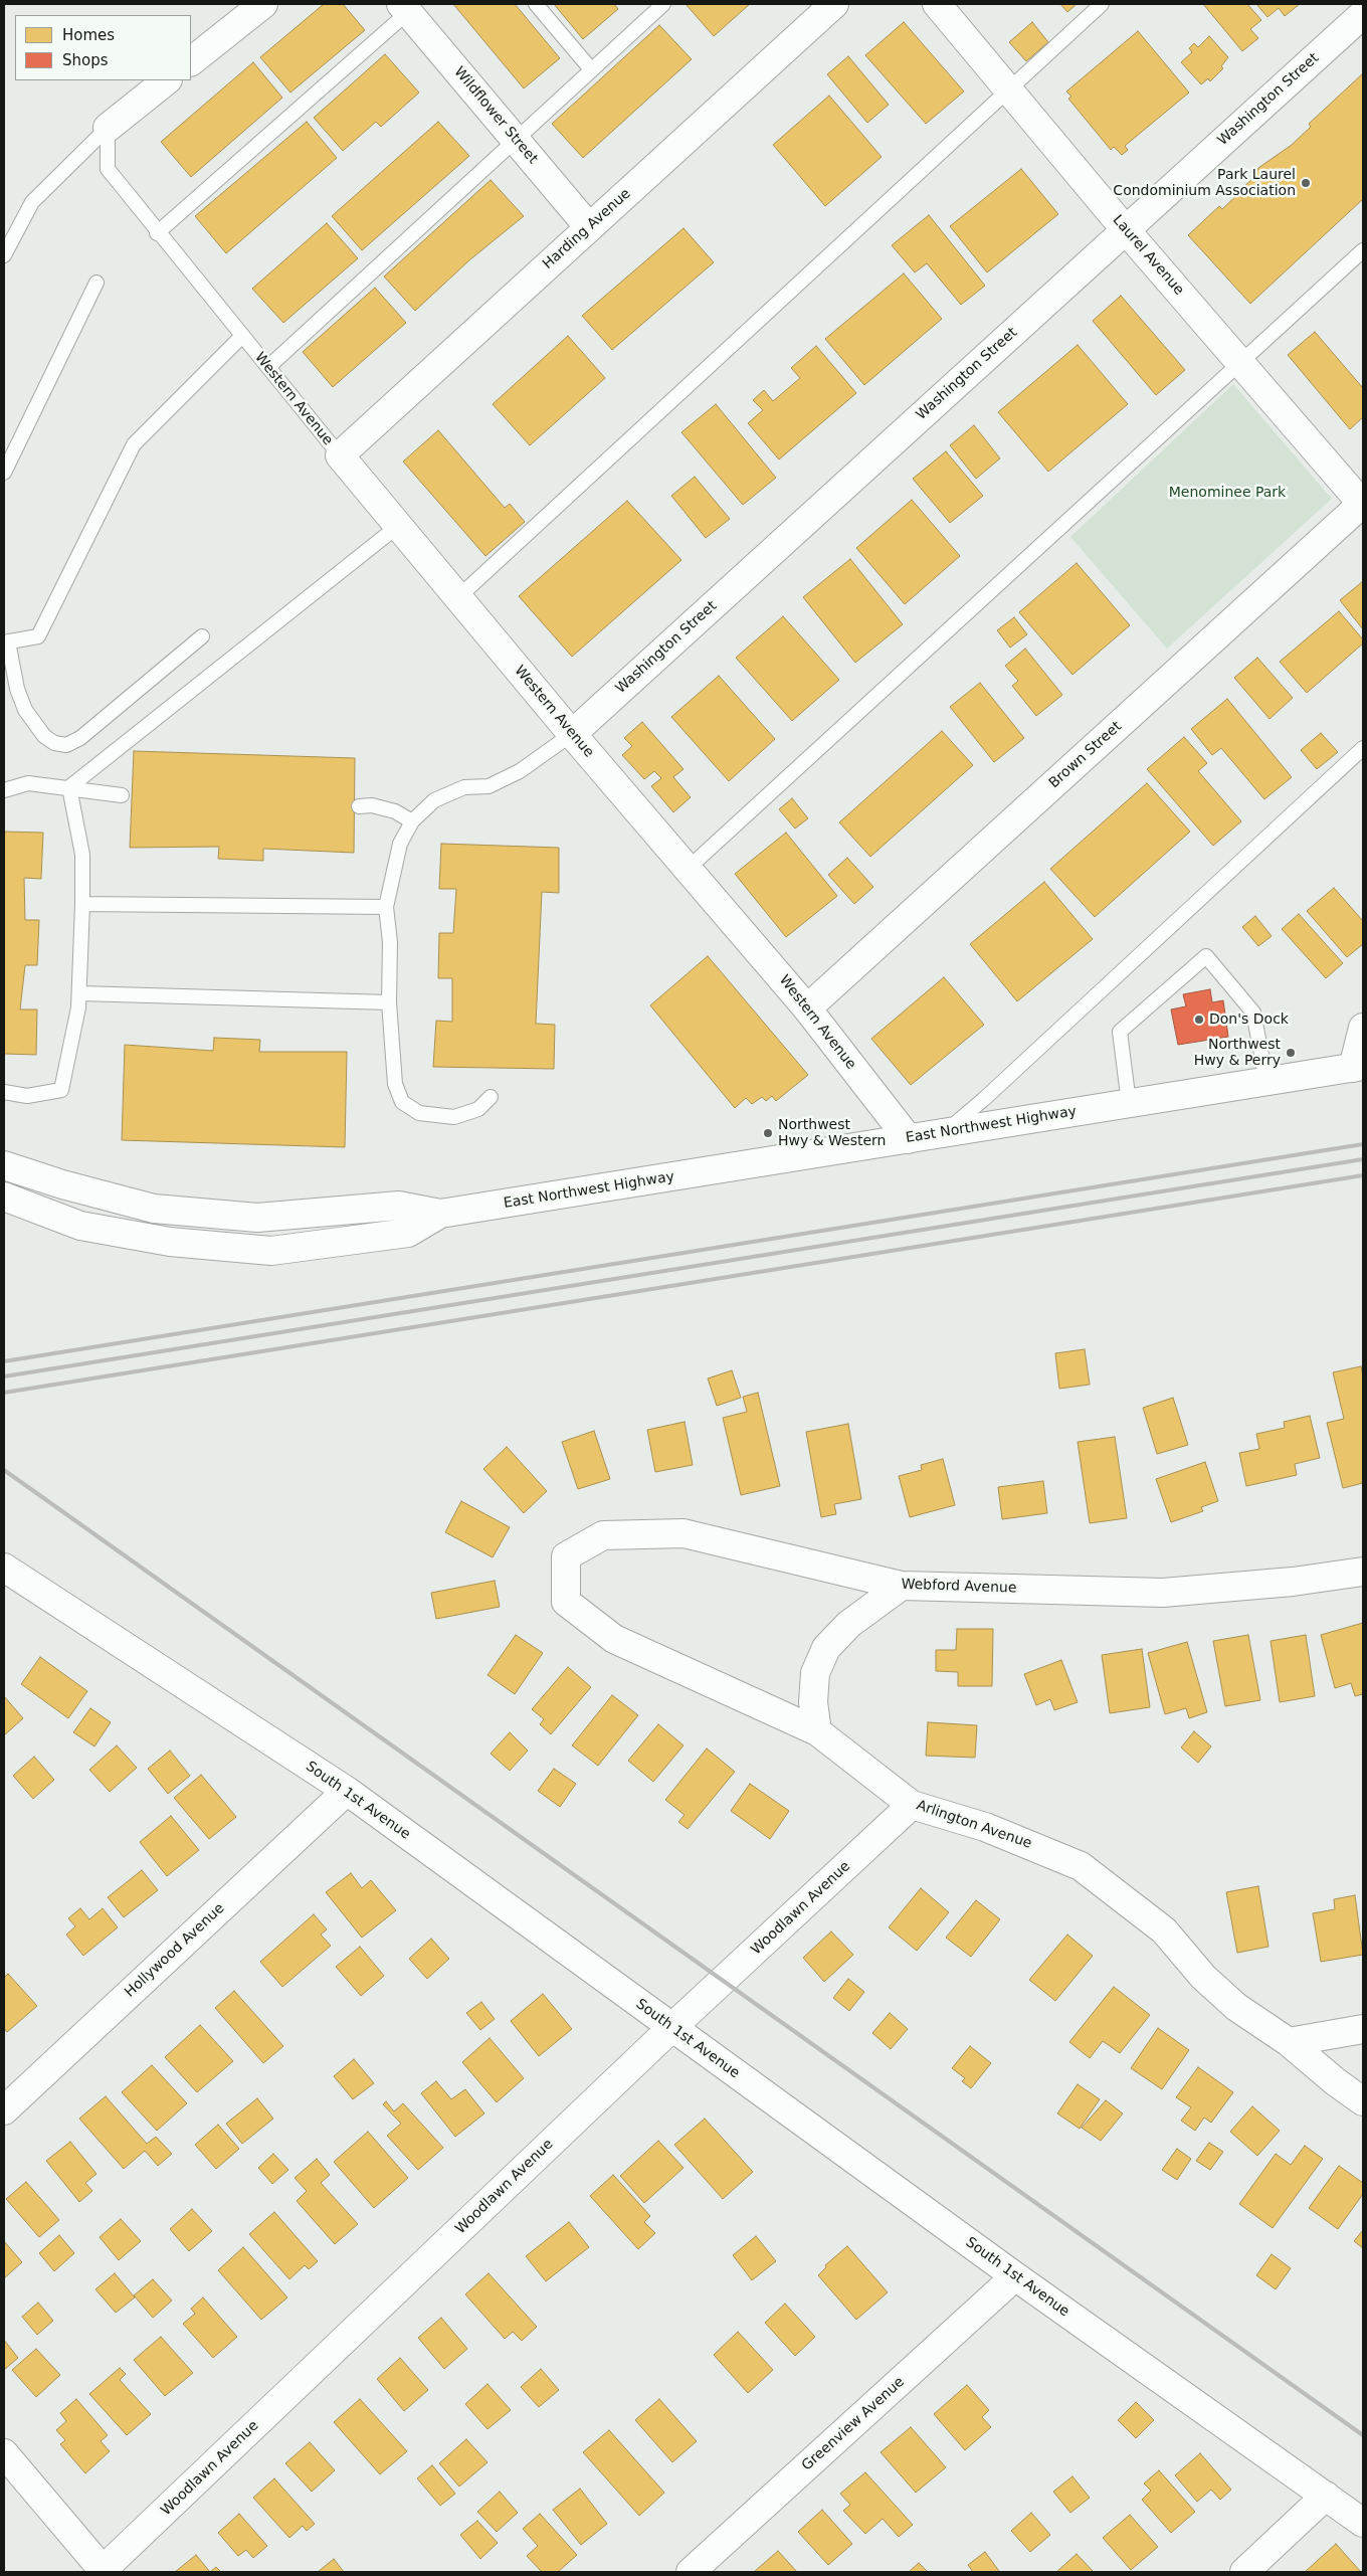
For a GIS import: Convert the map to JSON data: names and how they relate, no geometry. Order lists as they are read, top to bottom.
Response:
{
  "streets": {
    "street": [
      "Washington Street",
      "Wildflower Street",
      "Harding Avenue",
      "Laurel Avenue",
      "Western Avenue",
      "Brown Street",
      "East Northwest Highway",
      "Webford Avenue",
      "South 1st Avenue",
      "Arlington Avenue",
      "Woodlawn Avenue",
      "Hollywood Avenue",
      "Greenview Avenue"
    ]
  },
  "crossings": [
    ["Washington Street", "Laurel Avenue"],
    ["Washington Street", "Western Avenue"],
    ["Wildflower Street", "Harding Avenue"],
    ["Harding Avenue", "Western Avenue"],
    ["Laurel Avenue", "Brown Street"],
    ["Western Avenue", "Brown Street"],
    ["Western Avenue", "East Northwest Highway"],
    ["Webford Avenue", "Arlington Avenue"],
    ["South 1st Avenue", "Woodlawn Avenue"],
    ["South 1st Avenue", "Hollywood Avenue"],
    ["South 1st Avenue", "Greenview Avenue"],
    ["Arlington Avenue", "Woodlawn Avenue"]
  ],
  "parks": ["Menominee Park"],
  "places": [
    "Park Laurel Condominium Association",
    "Don's Dock",
    "Northwest Hwy & Perry",
    "Northwest Hwy & Western"
  ],
  "legend": ["Homes", "Shops"]
}
